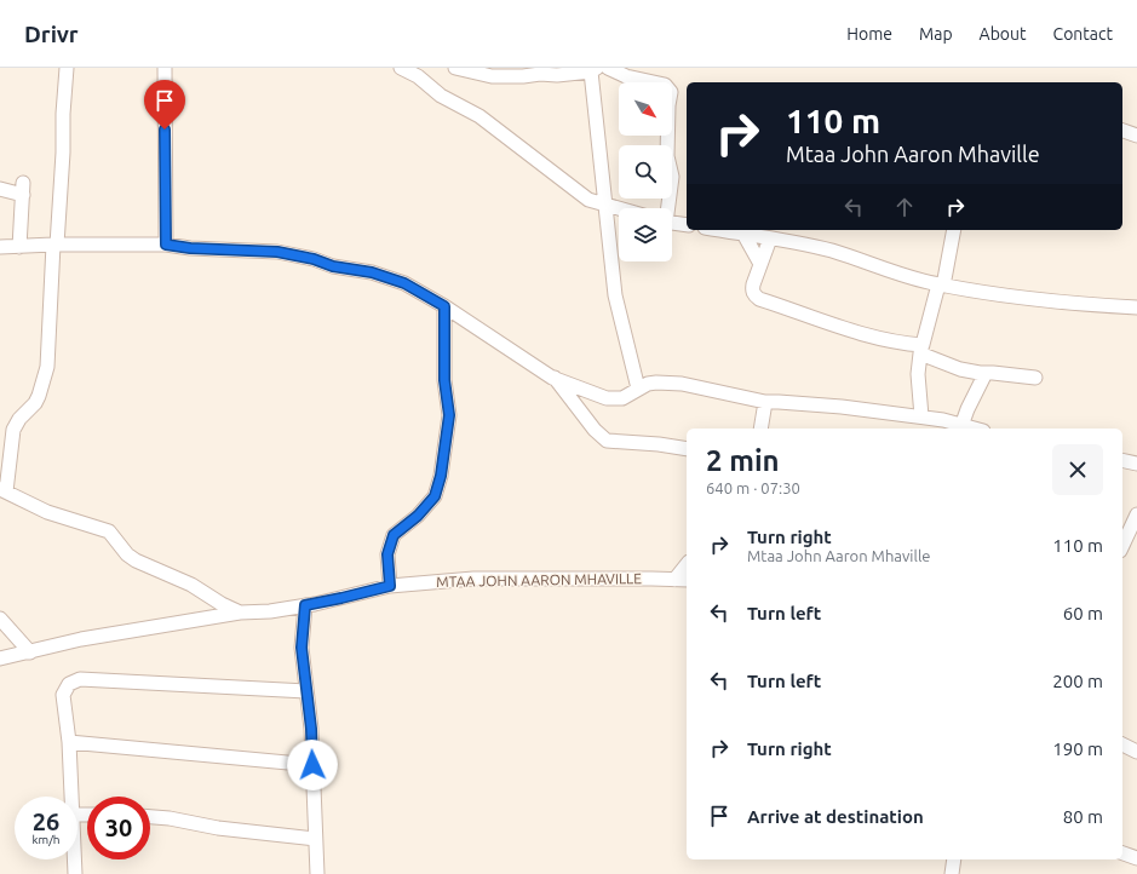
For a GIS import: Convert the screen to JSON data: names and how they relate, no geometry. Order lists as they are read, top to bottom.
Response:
{
  "streets": {
    "street": ["MTAA JOHN AARON MHAVILLE"]
  },
  "north": "bottom right",
  "page": {
    "header": "Drivr",
    "nav": [
      "Home",
      "Map",
      "About",
      "Contact"
    ],
    "turn": ["110 m", "Mtaa John Aaron Mhaville"],
    "heading": ["2 min", "640 m · 07:30"],
    "list": [
      {
        "name": "Turn right",
        "note": "Mtaa John Aaron Mhaville",
        "value": "110 m"
      },
      {
        "name": "Turn left",
        "value": "60 m"
      },
      {
        "name": "Turn left",
        "value": "200 m"
      },
      {
        "name": "Turn right",
        "value": "190 m"
      },
      {
        "name": "Arrive at destination",
        "value": "80 m"
      }
    ],
    "speed": "26 km/h",
    "limit": "30"
  }
}
